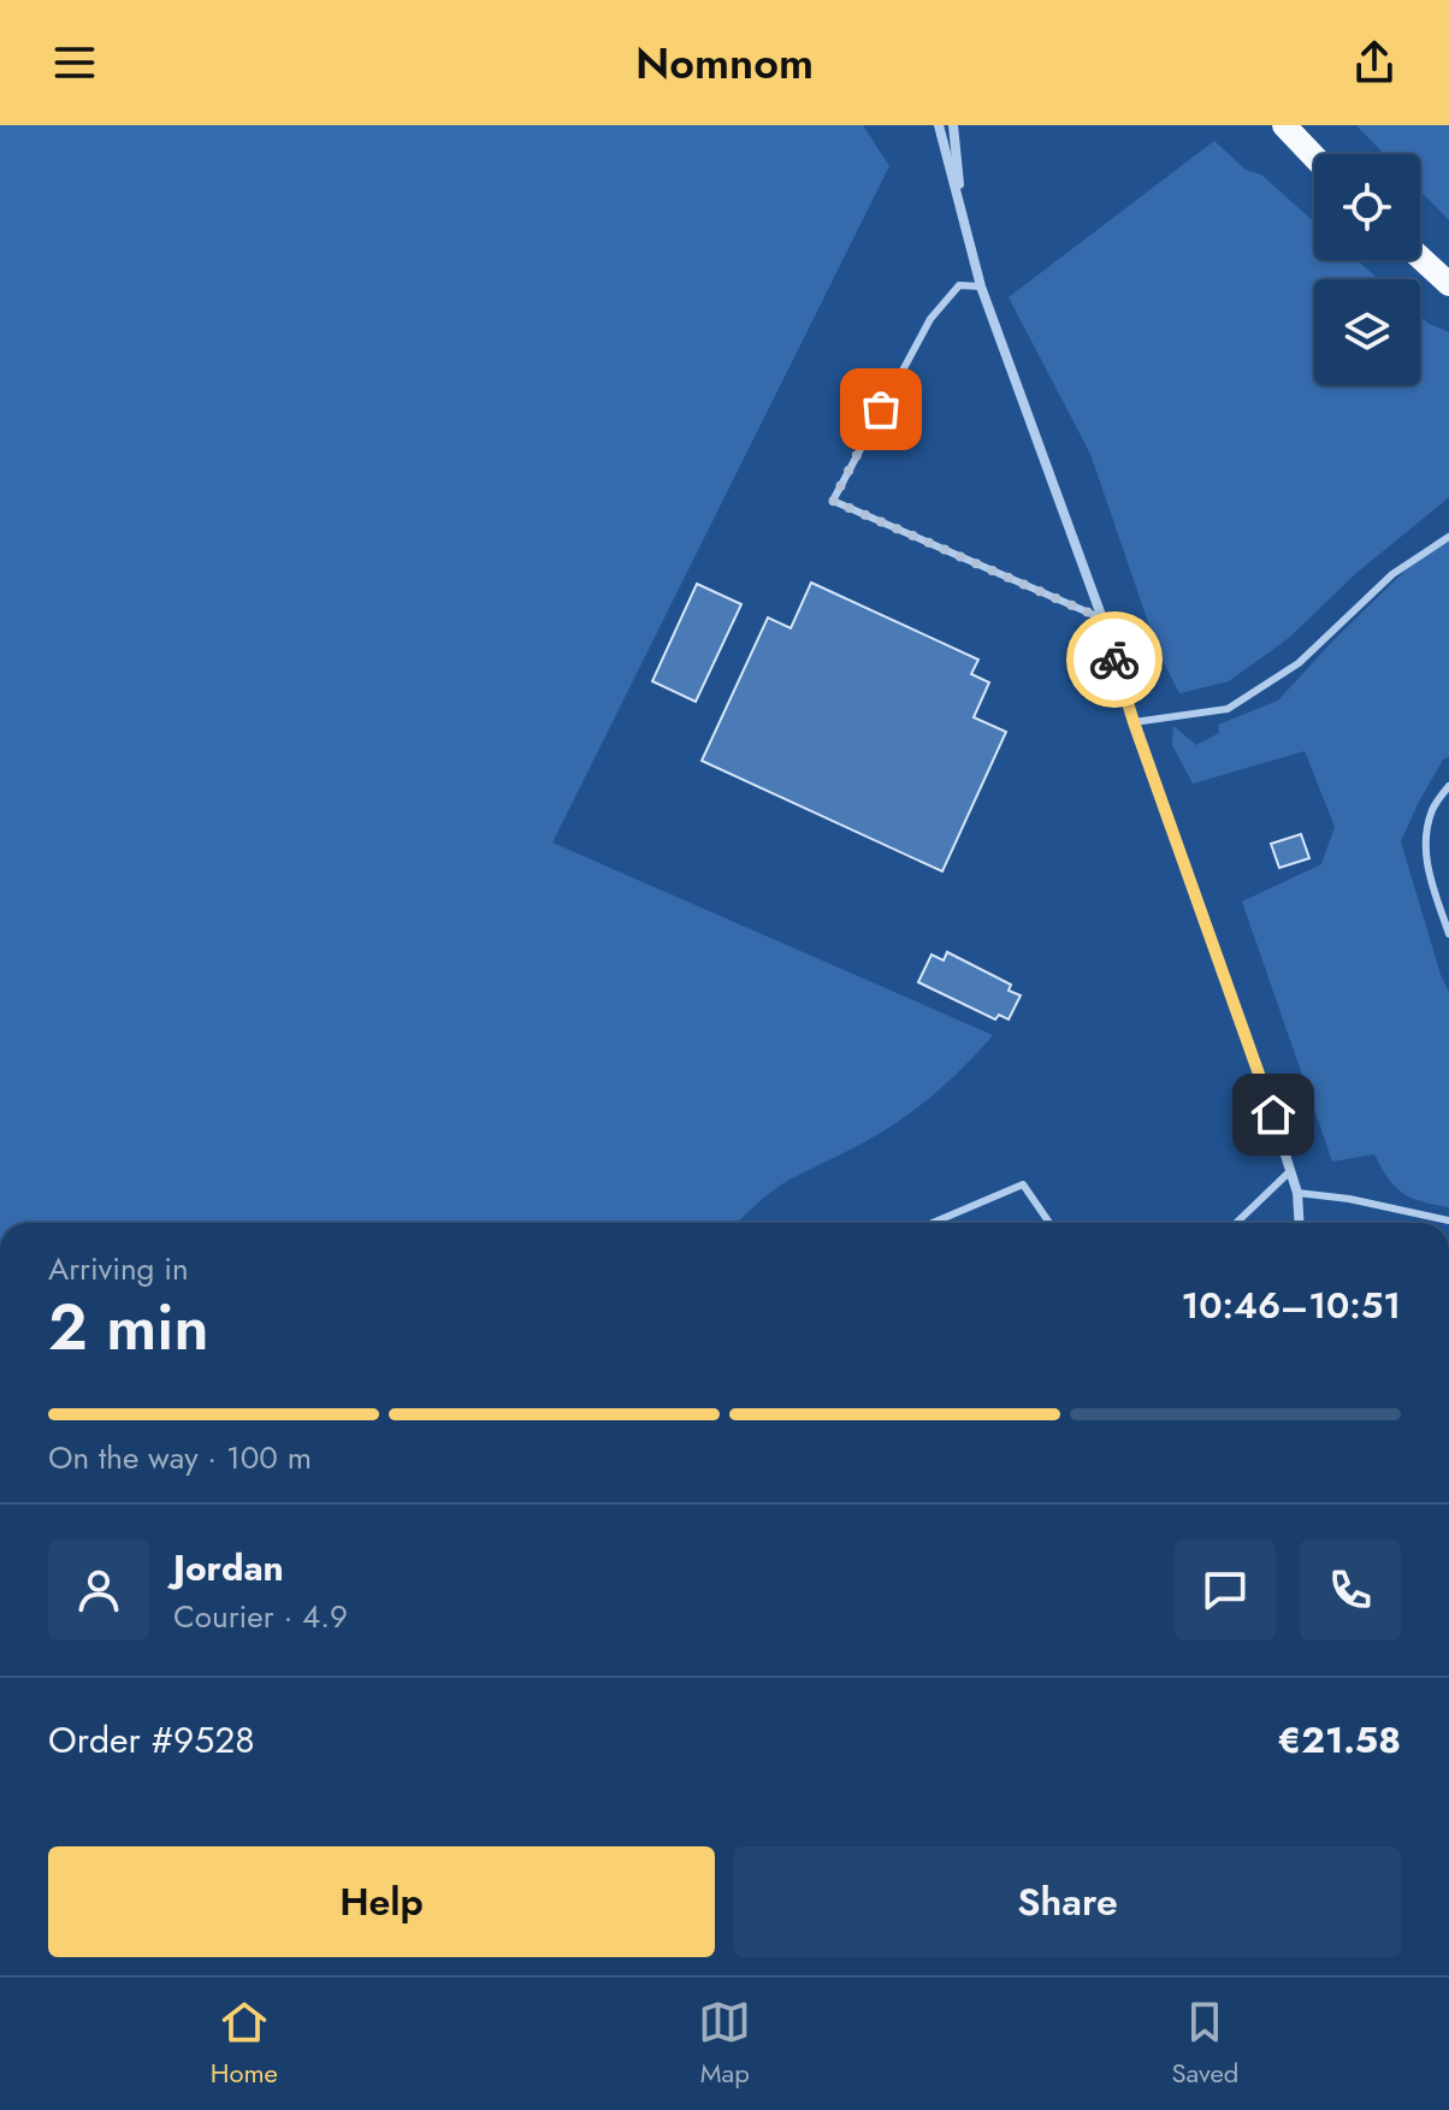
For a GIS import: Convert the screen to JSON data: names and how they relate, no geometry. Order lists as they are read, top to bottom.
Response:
{
  "page": {
    "header": "Nomnom",
    "heading": ["2 min", "Arriving in", "10:46–10:51"],
    "panel": [
      "Jordan",
      "Courier · 4.9",
      "Order #9528",
      "€21.58"
    ],
    "bar": "On the way · 100 m",
    "buttons": ["Help", "Share"],
    "tabs": ["Home", "Map", "Saved"]
  }
}
